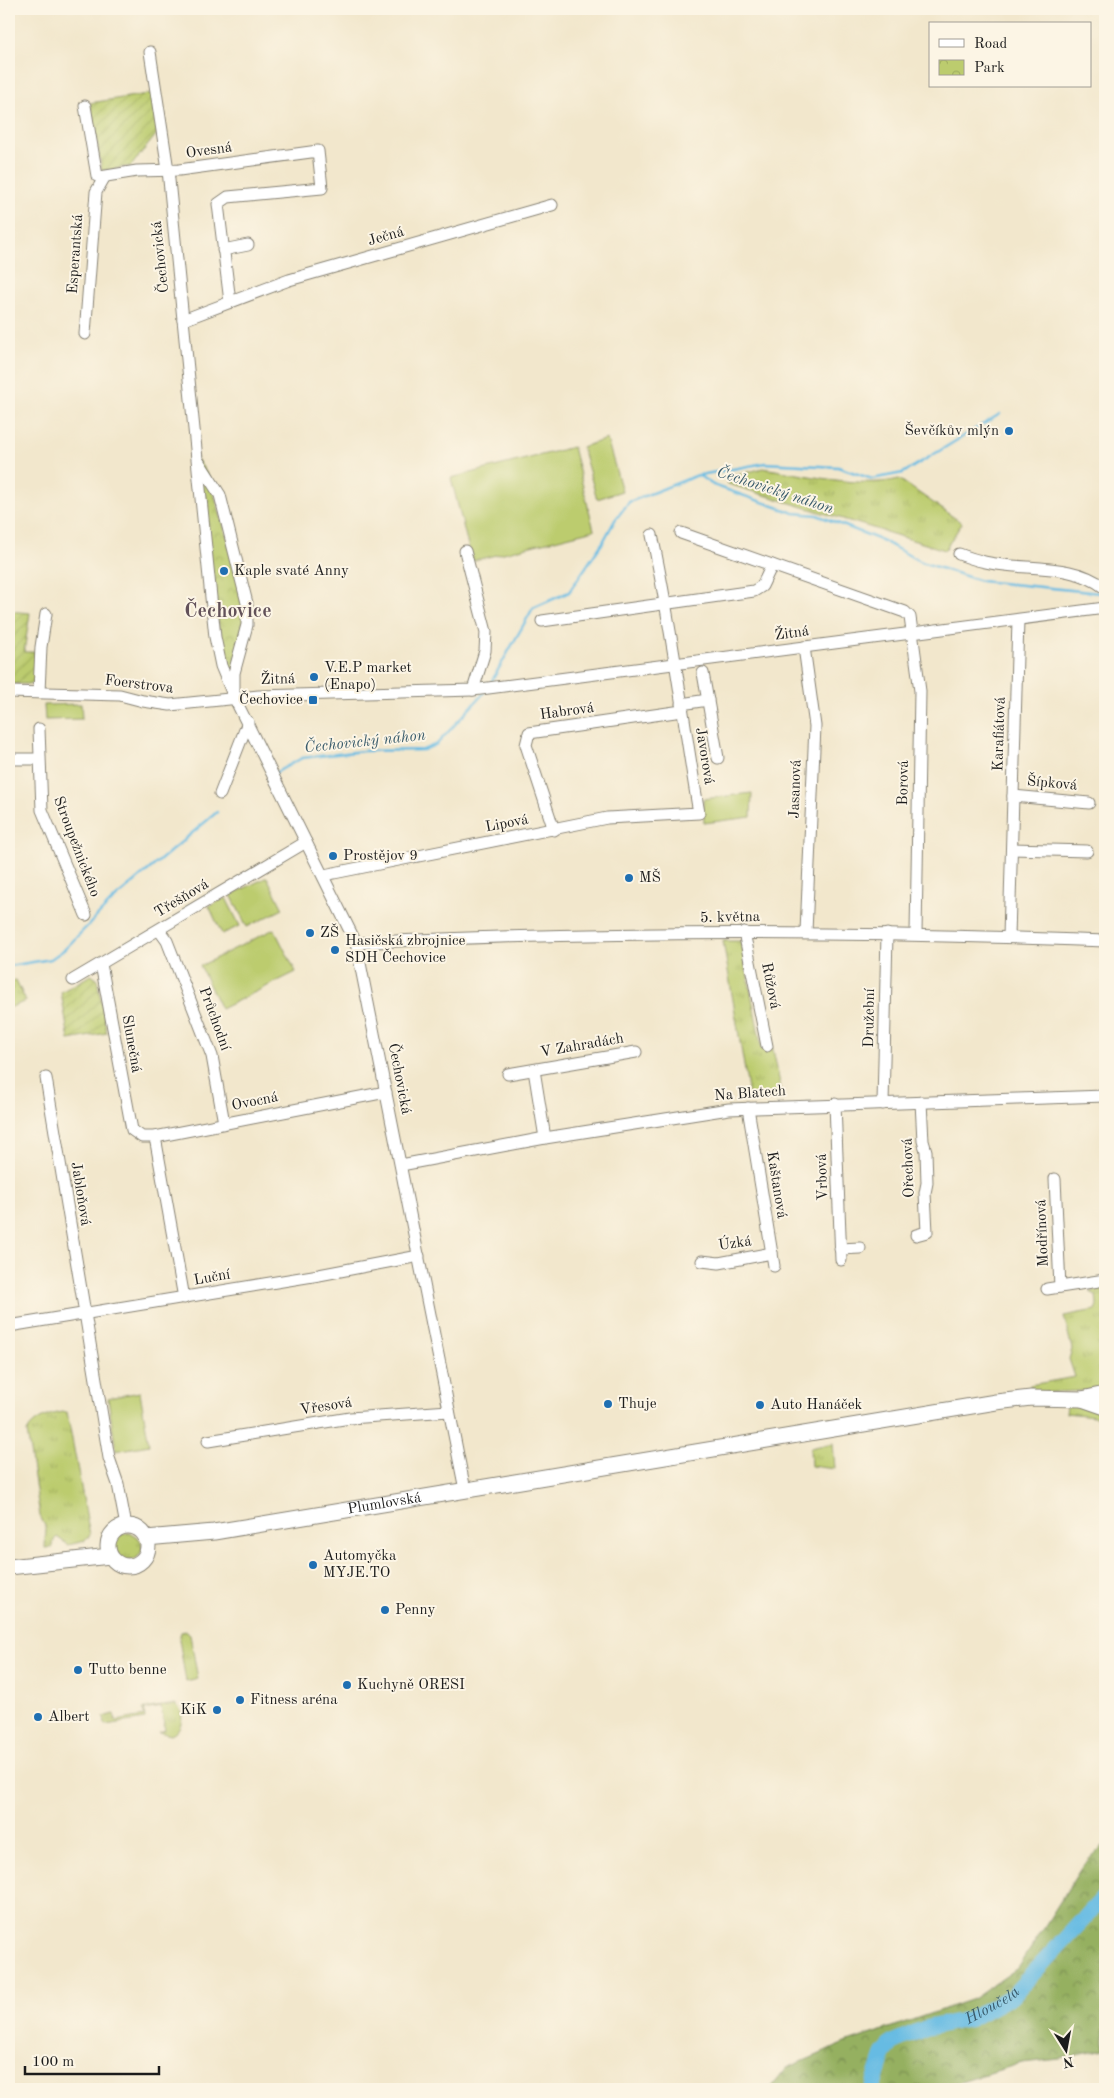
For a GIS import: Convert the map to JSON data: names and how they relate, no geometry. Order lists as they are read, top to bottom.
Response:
{
  "streets": {
    "main road": ["Plumlovská"],
    "street": [
      "Ovesná",
      "Ječná",
      "Esperantská",
      "Čechovická",
      "Žitná",
      "Foerstrova",
      "Habrová",
      "Karafiátová",
      "Javorová",
      "Borová",
      "Šípková",
      "Jasanová",
      "Lipová",
      "Stroupežnického",
      "Třešňová",
      "5. května",
      "Růžová",
      "Družební",
      "Průchodní",
      "Slunečná",
      "V Zahradách",
      "Na Blatech",
      "Ovocná",
      "Ořechová",
      "Vrbová",
      "Kaštanová",
      "Jabloňová",
      "Modřínová",
      "Úzká",
      "Luční",
      "Vřesová"
    ]
  },
  "crossings": [
    ["Ovesná", "Esperantská"],
    ["Ovesná", "Čechovická"],
    ["Ječná", "Čechovická"],
    ["Čechovická", "Žitná"],
    ["Čechovická", "Foerstrova"],
    ["Čechovická", "Lipová"],
    ["Čechovická", "Třešňová"],
    ["Čechovická", "5. května"],
    ["Čechovická", "Na Blatech"],
    ["Čechovická", "Ovocná"],
    ["Čechovická", "Luční"],
    ["Čechovická", "Vřesová"],
    ["Čechovická", "Plumlovská"],
    ["Žitná", "Foerstrova"],
    ["Žitná", "Karafiátová"],
    ["Žitná", "Javorová"],
    ["Žitná", "Borová"],
    ["Žitná", "Jasanová"],
    ["Habrová", "Javorová"],
    ["Habrová", "Lipová"],
    ["Karafiátová", "Šípková"],
    ["Karafiátová", "5. května"],
    ["Javorová", "Lipová"],
    ["Borová", "5. května"],
    ["Jasanová", "5. května"],
    ["Třešňová", "Průchodní"],
    ["Třešňová", "Slunečná"],
    ["5. května", "Růžová"],
    ["5. května", "Družební"],
    ["Družební", "Na Blatech"],
    ["Průchodní", "Ovocná"],
    ["Slunečná", "Ovocná"],
    ["V Zahradách", "Na Blatech"],
    ["Na Blatech", "Ořechová"],
    ["Na Blatech", "Vrbová"],
    ["Na Blatech", "Kaštanová"],
    ["Kaštanová", "Úzká"],
    ["Jabloňová", "Luční"]
  ],
  "districts": ["Čechovice"],
  "water": ["Čechovický náhon", "Hloučela"],
  "places": {
    "other": [
      "Ševčíkův mlýn",
      "Kaple svaté Anny",
      "V.E.P market (Enapo)",
      "Prostějov 9",
      "MŠ",
      "ZŠ",
      "Hasičská zbrojnice SDH Čechovice",
      "Thuje",
      "Auto Hanáček",
      "Automyčka MYJE.TO",
      "Penny",
      "Tutto benne",
      "Kuchyně ORESI",
      "Fitness aréna",
      "KiK",
      "Albert"
    ],
    "transit": ["Čechovice"]
  },
  "legend": ["Road", "Park"],
  "scale_bar": "100 m",
  "north": "bottom"
}
